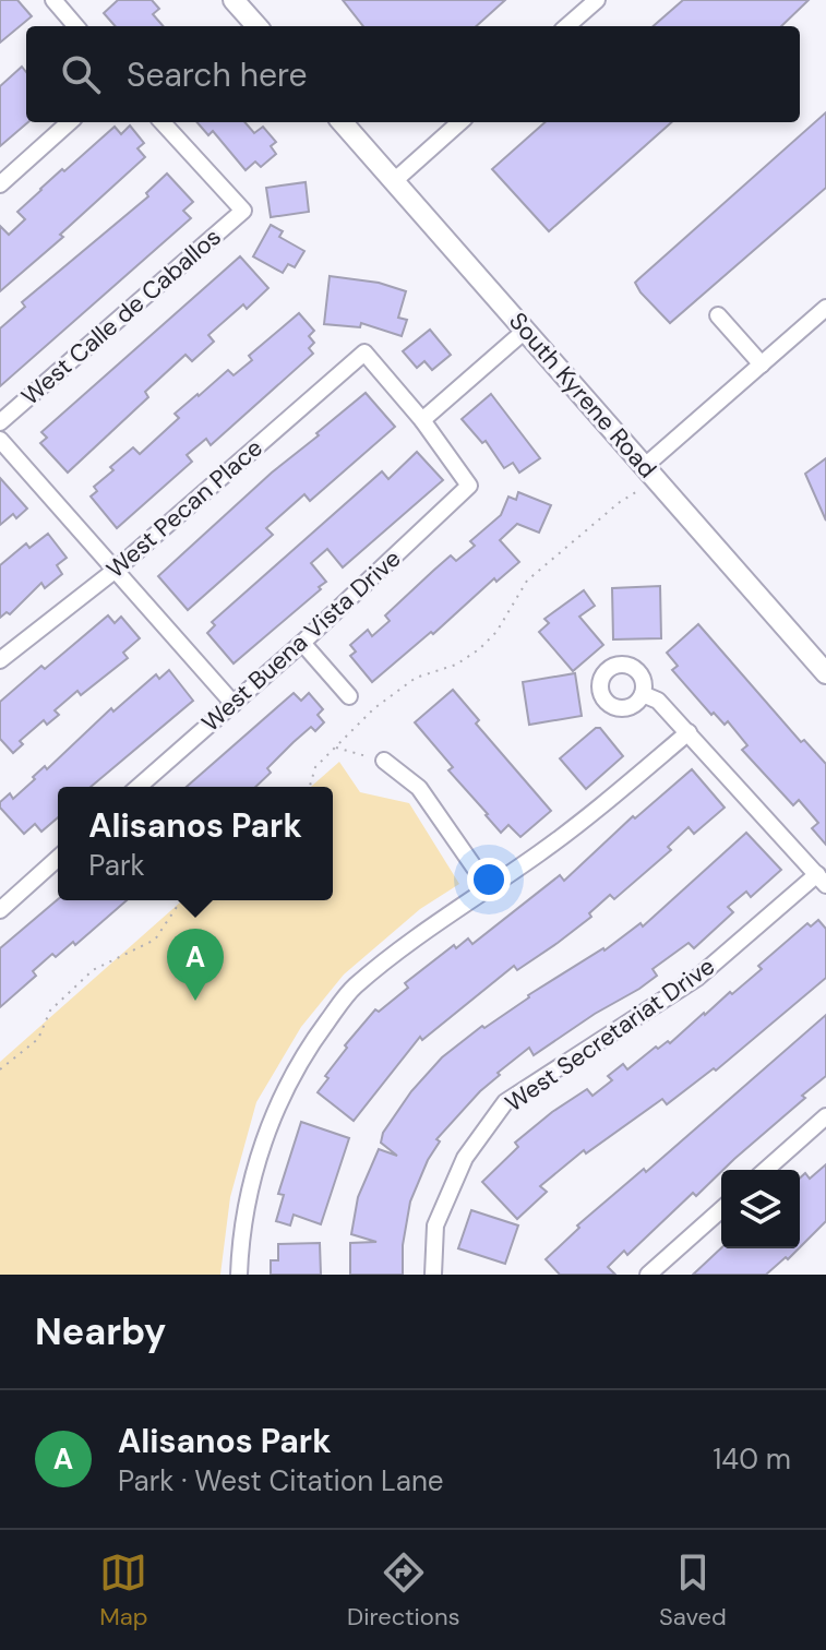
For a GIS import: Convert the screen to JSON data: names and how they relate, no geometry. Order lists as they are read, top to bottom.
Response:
{
  "streets": {
    "main road": ["South Kyrene Road"],
    "street": [
      "West Calle de Caballos",
      "West Pecan Place",
      "West Buena Vista Drive",
      "West Secretariat Drive"
    ]
  },
  "crossings": [
    ["West Pecan Place", "West Buena Vista Drive"]
  ],
  "page": {
    "search": "Search here",
    "popup": ["Alisanos Park", "Park"],
    "pins": "A",
    "heading": "Nearby",
    "list": [
      {
        "mark": "A",
        "name": "Alisanos Park",
        "note": "Park · West Citation Lane",
        "value": "140 m"
      }
    ],
    "nav": ["Map", "Directions", "Saved"]
  }
}
